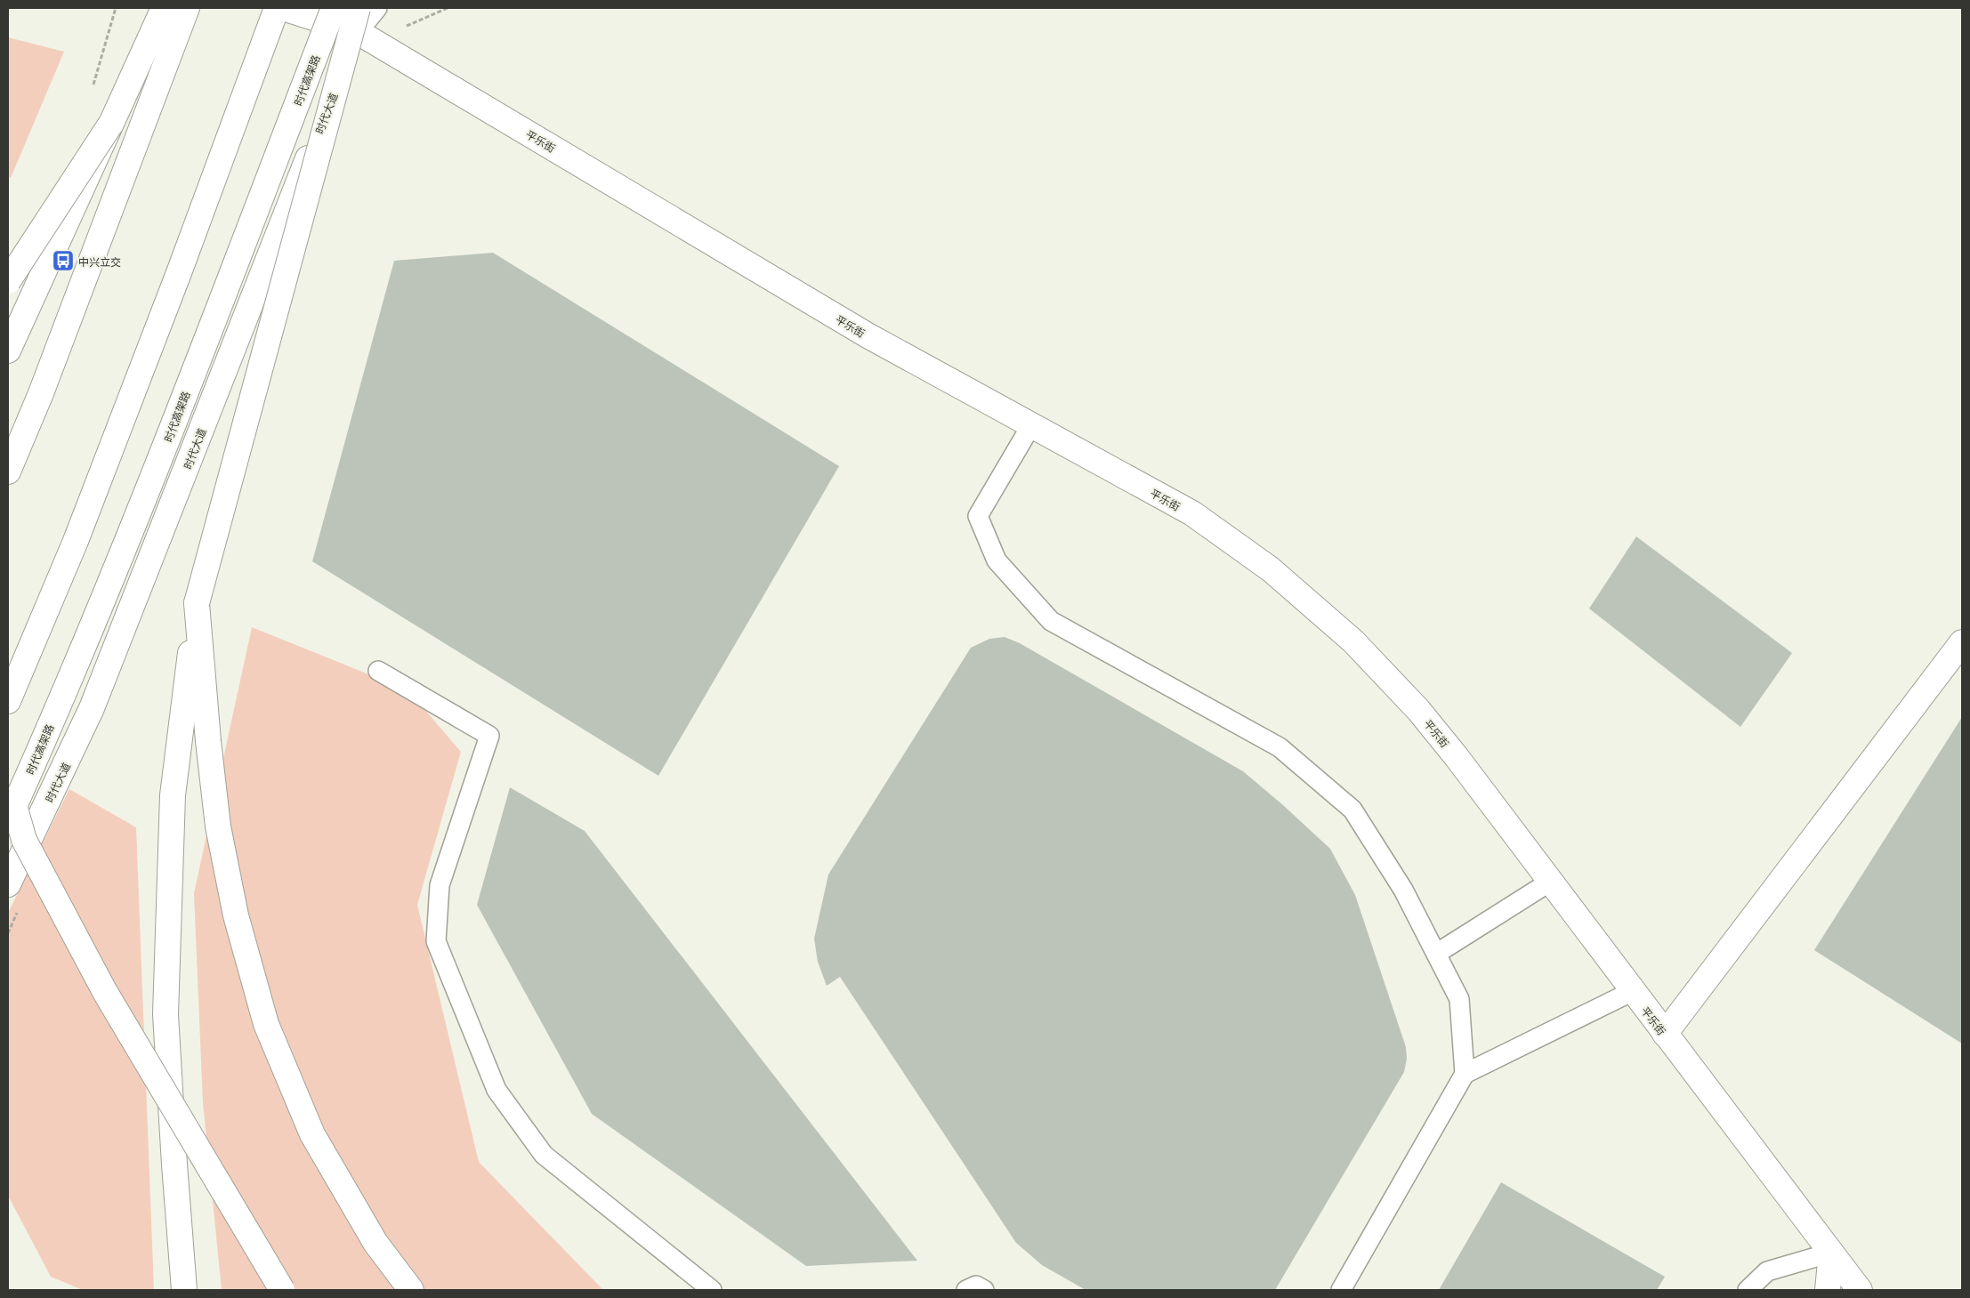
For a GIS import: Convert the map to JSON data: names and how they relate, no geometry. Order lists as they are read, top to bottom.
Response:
{
  "streets": {
    "main road": ["时代高架路", "时代大道", "平乐街"]
  },
  "crossings": [
    ["时代大道", "平乐街"]
  ],
  "places": {
    "bus stop": ["中兴立交"]
  }
}
